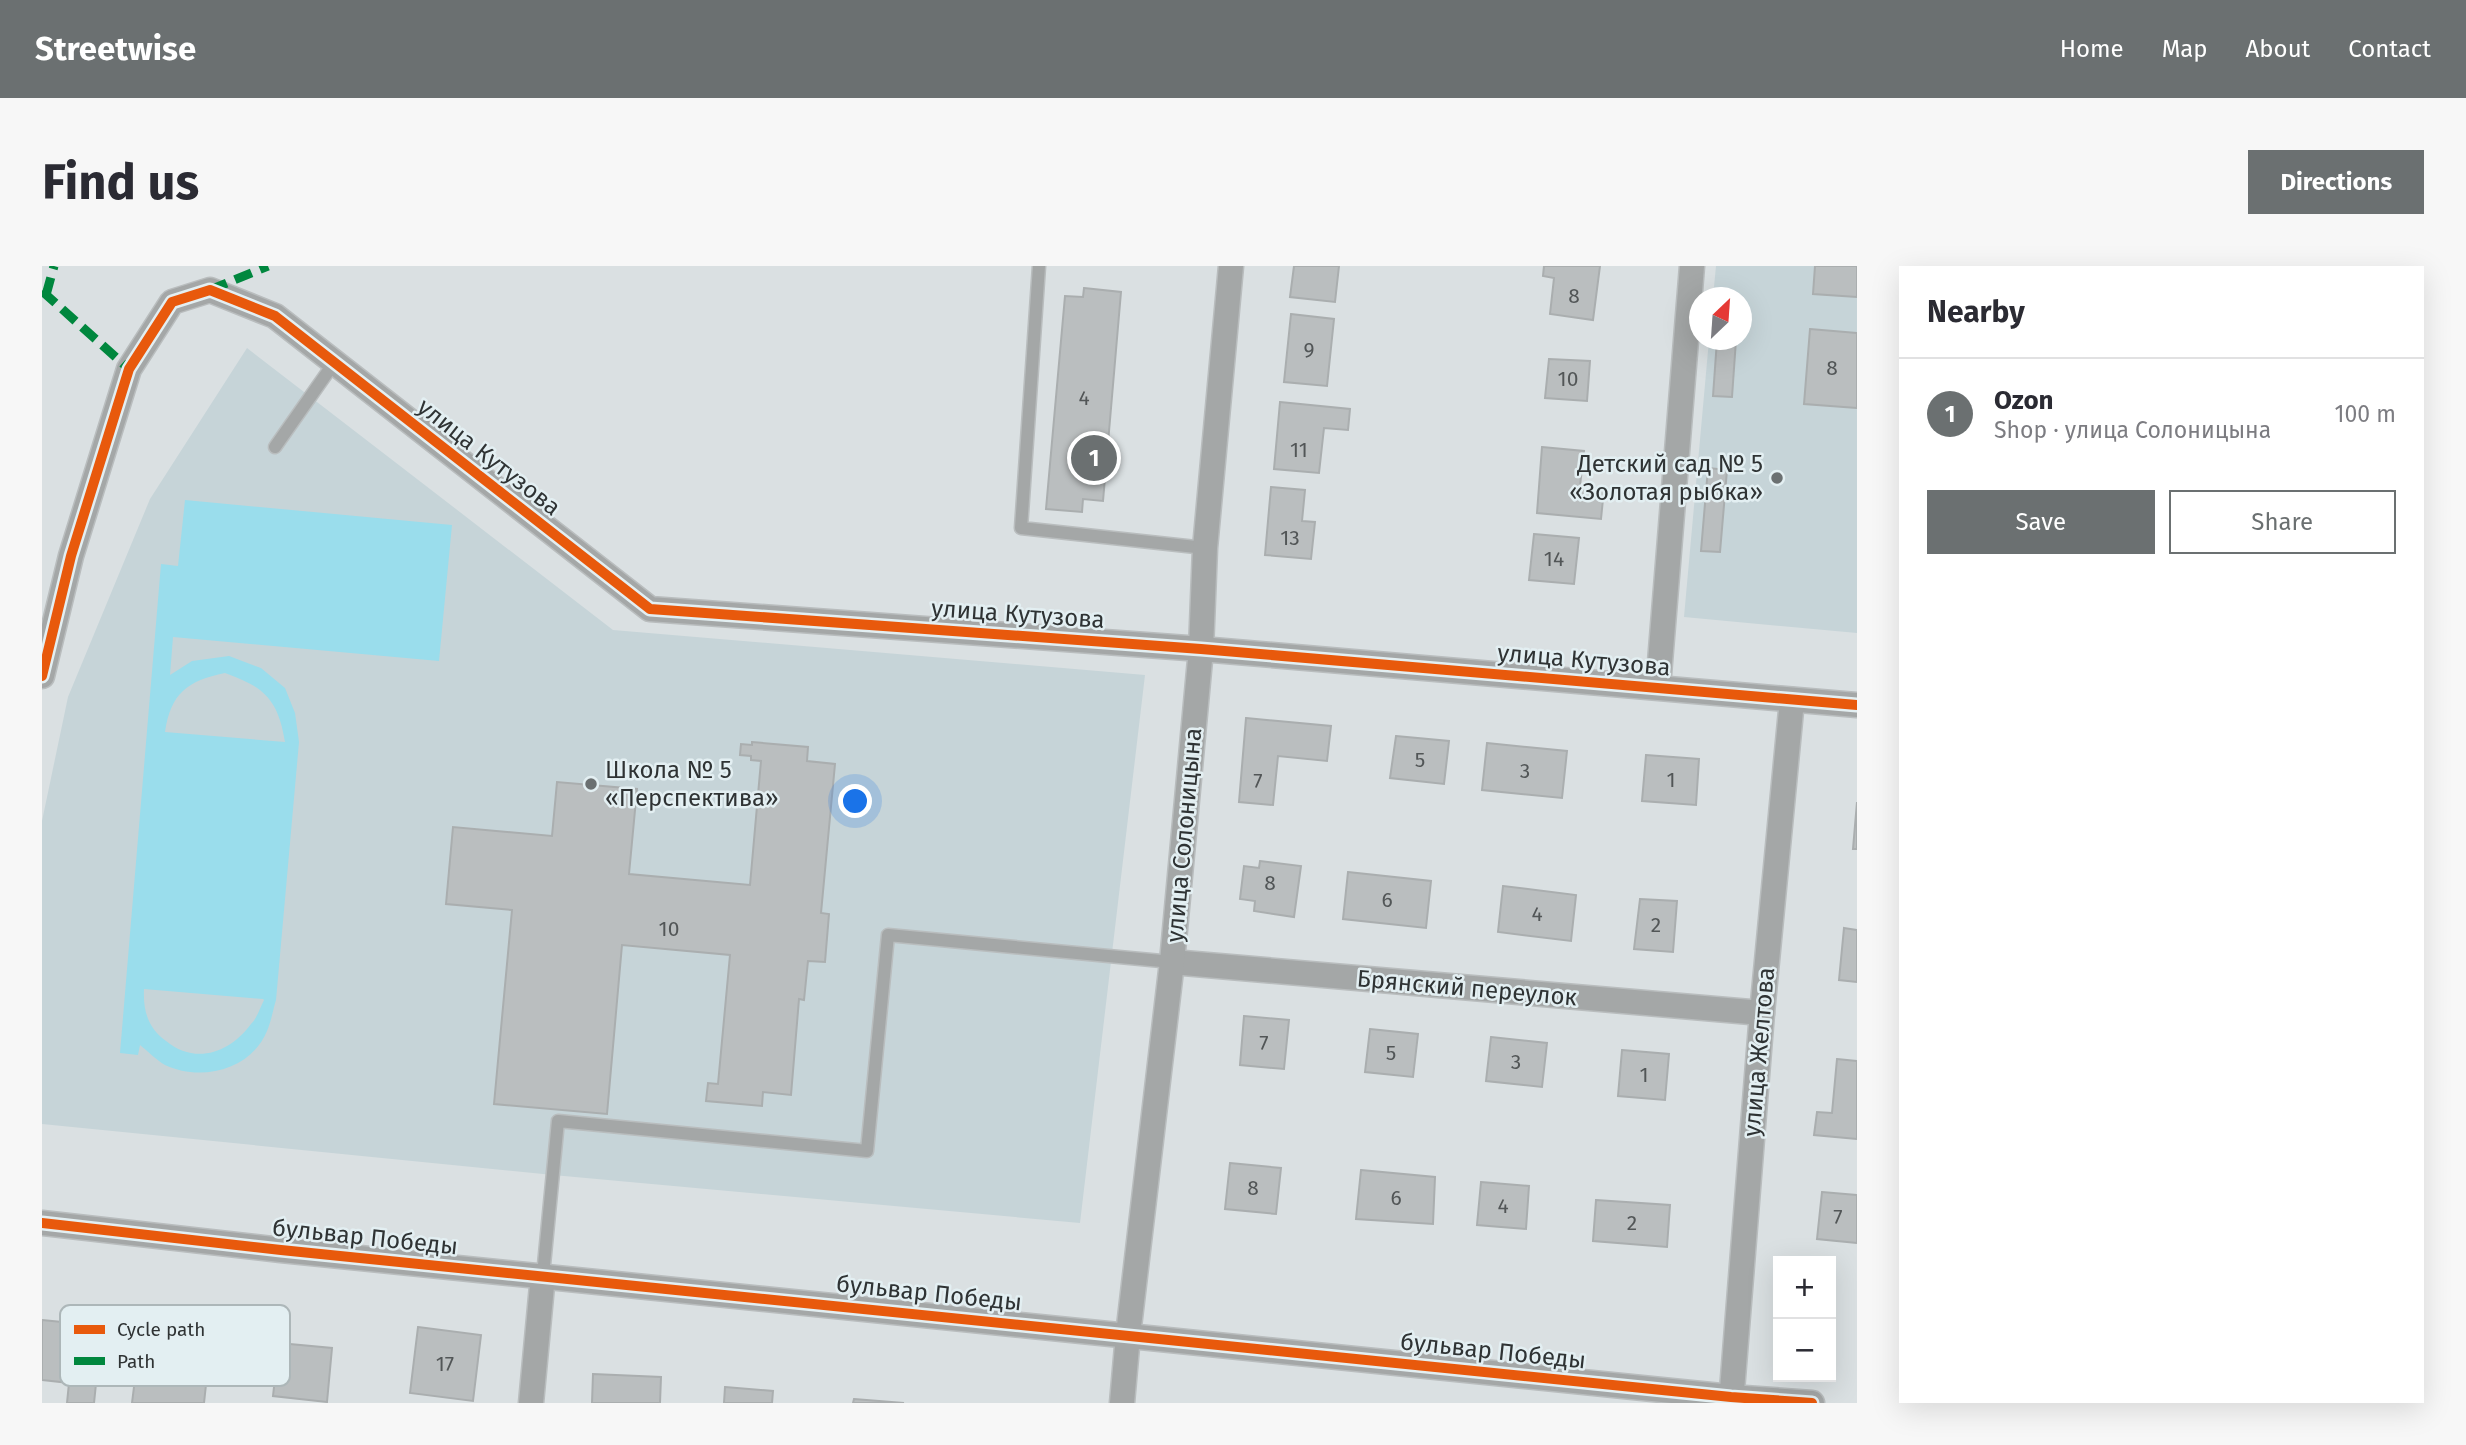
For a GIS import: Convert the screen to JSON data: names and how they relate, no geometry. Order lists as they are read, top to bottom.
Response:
{
  "streets": {
    "street": [
      "улица Кутузова",
      "улица Солоницына",
      "Брянский переулок",
      "улица Желтова",
      "бульвар Победы"
    ]
  },
  "crossings": [
    ["улица Кутузова", "улица Солоницына"],
    ["улица Кутузова", "улица Желтова"],
    ["улица Солоницына", "Брянский переулок"],
    ["улица Солоницына", "бульвар Победы"],
    ["Брянский переулок", "улица Желтова"],
    ["улица Желтова", "бульвар Победы"]
  ],
  "places": ["Детский сад № 5 «Золотая рыбка»", "Школа № 5 «Перспектива»"],
  "house_numbers": [
    "8",
    "9",
    "8",
    "10",
    "4",
    "11",
    "13",
    "14",
    "5",
    "3",
    "1",
    "7",
    "8",
    "6",
    "4",
    "2",
    "10",
    "7",
    "5",
    "3",
    "1",
    "8",
    "6",
    "4",
    "7",
    "2",
    "17"
  ],
  "legend": ["Cycle path", "Path"],
  "north": "top right",
  "page": {
    "header": "Streetwise",
    "nav": [
      "Home",
      "Map",
      "About",
      "Contact"
    ],
    "buttons": [
      "Directions",
      ["Save", "Share"]
    ],
    "title": "Find us",
    "heading": "Nearby",
    "list": [
      {
        "mark": "1",
        "name": "Ozon",
        "note": "Shop · улица Солоницына",
        "value": "100 m"
      }
    ],
    "pins": "1",
    "map_buttons": ["+", "−"]
  }
}
